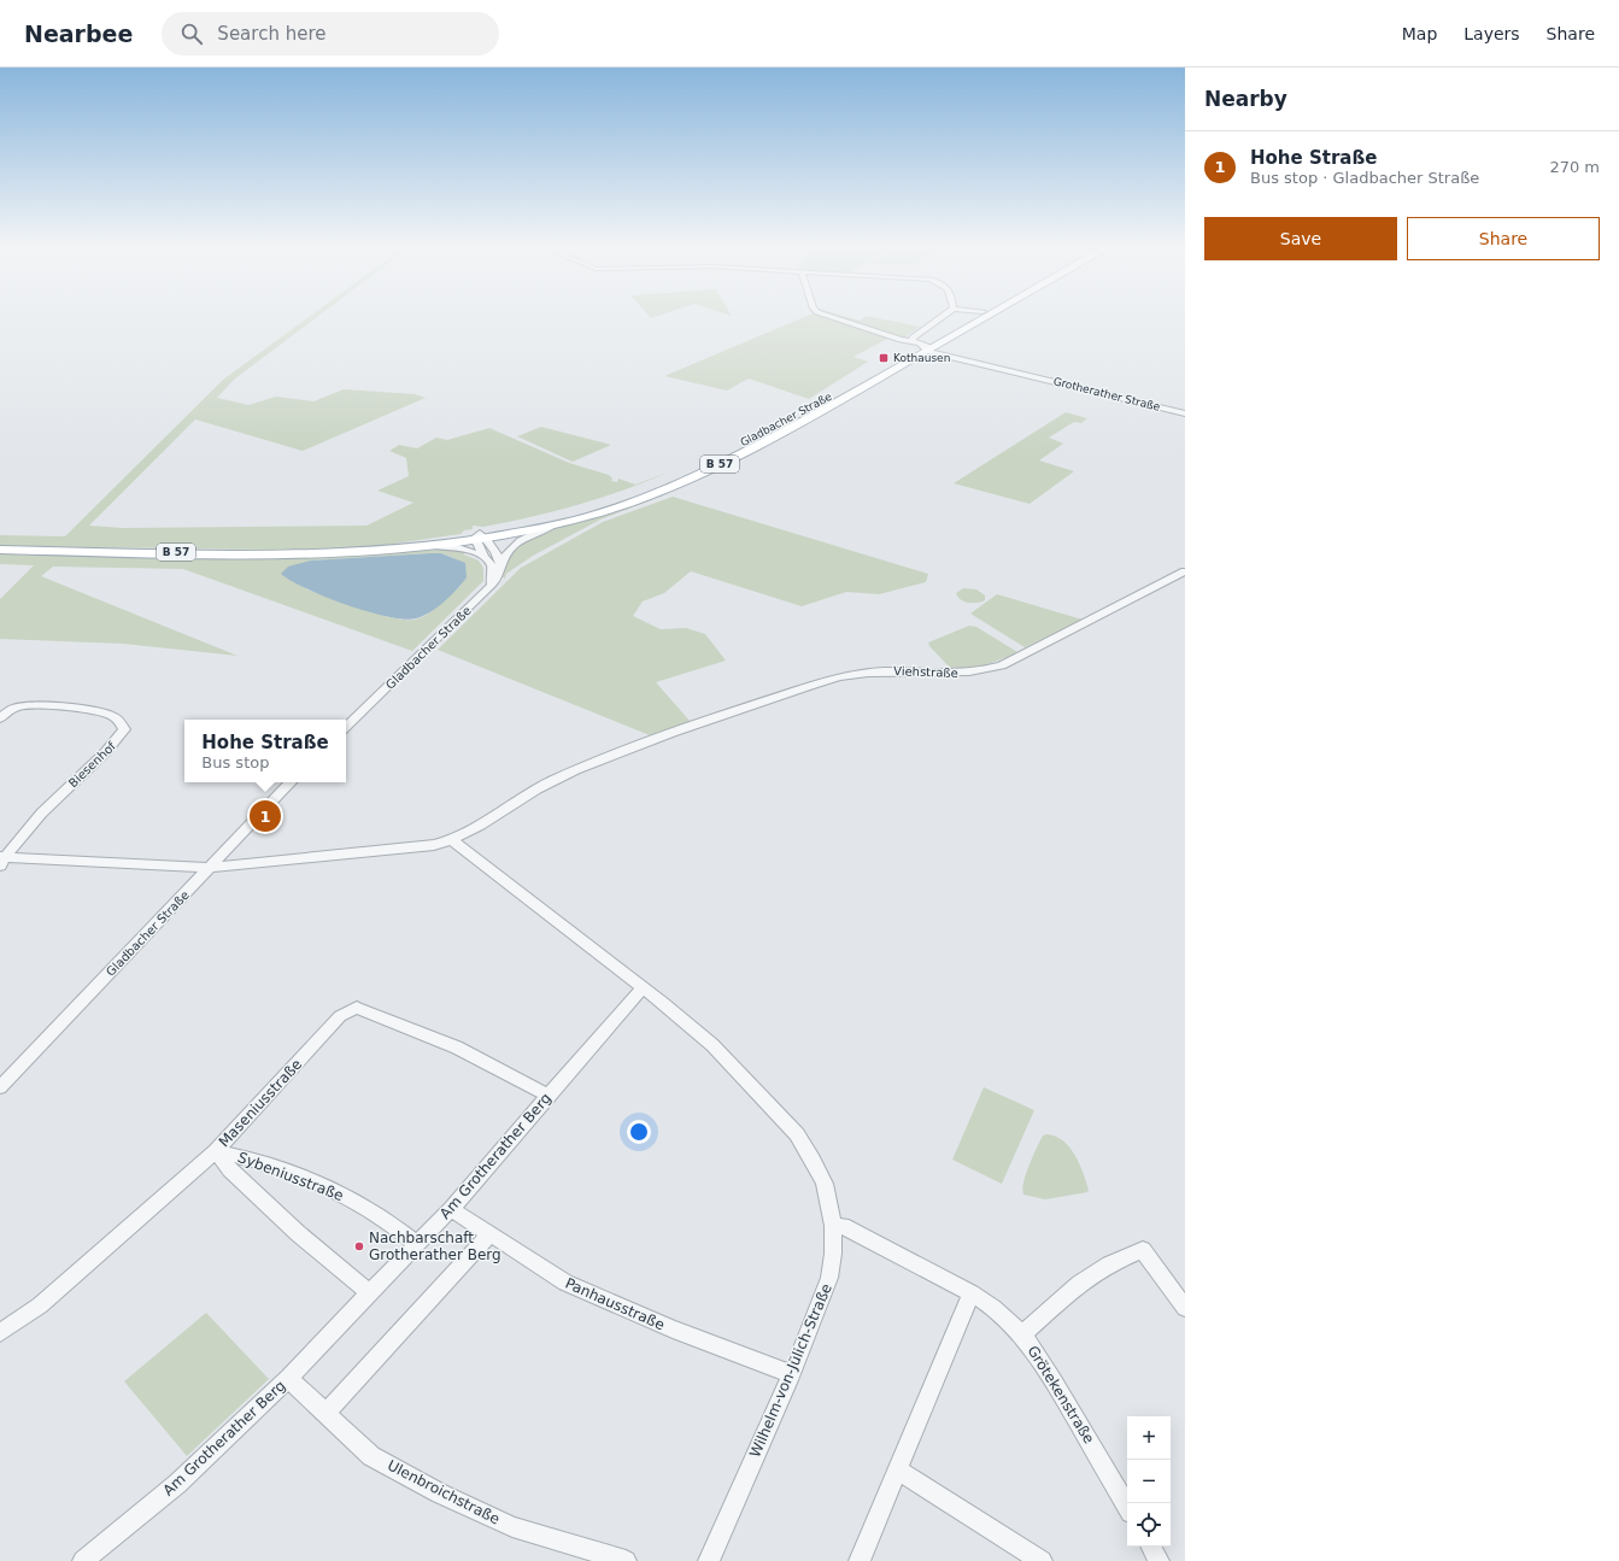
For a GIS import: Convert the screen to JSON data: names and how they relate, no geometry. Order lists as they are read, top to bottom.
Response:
{
  "streets": {
    "main road": ["Gladbacher Straße", "B 57"],
    "street": [
      "Grotherather Straße",
      "Viehstraße",
      "Biesenhof",
      "Maseniusstraße",
      "Am Grotherather Berg",
      "Sybeniusstraße",
      "Panhausstraße",
      "Wilhelm-von-Jülich-Straße",
      "Grötekenstraße",
      "Ulenbroichstraße"
    ]
  },
  "crossings": [
    ["Grotherather Straße", "Gladbacher Straße"],
    ["Gladbacher Straße", "B 57"],
    ["Maseniusstraße", "Am Grotherather Berg"],
    ["Maseniusstraße", "Sybeniusstraße"],
    ["Am Grotherather Berg", "Sybeniusstraße"],
    ["Am Grotherather Berg", "Panhausstraße"],
    ["Am Grotherather Berg", "Wilhelm-von-Jülich-Straße"],
    ["Am Grotherather Berg", "Ulenbroichstraße"],
    ["Panhausstraße", "Wilhelm-von-Jülich-Straße"],
    ["Wilhelm-von-Jülich-Straße", "Grötekenstraße"]
  ],
  "places": {
    "transit": ["Kothausen"],
    "other": ["Nachbarschaft Grotherather Berg"]
  },
  "page": {
    "header": "Nearbee",
    "search": "Search here",
    "nav": ["Map", "Layers", "Share"],
    "heading": "Nearby",
    "list": [
      {
        "mark": "1",
        "name": "Hohe Straße",
        "note": "Bus stop · Gladbacher Straße",
        "value": "270 m"
      }
    ],
    "buttons": ["Save", "Share"],
    "popup": ["Hohe Straße", "Bus stop"],
    "pins": "1",
    "map_buttons": ["+", "−"]
  }
}
